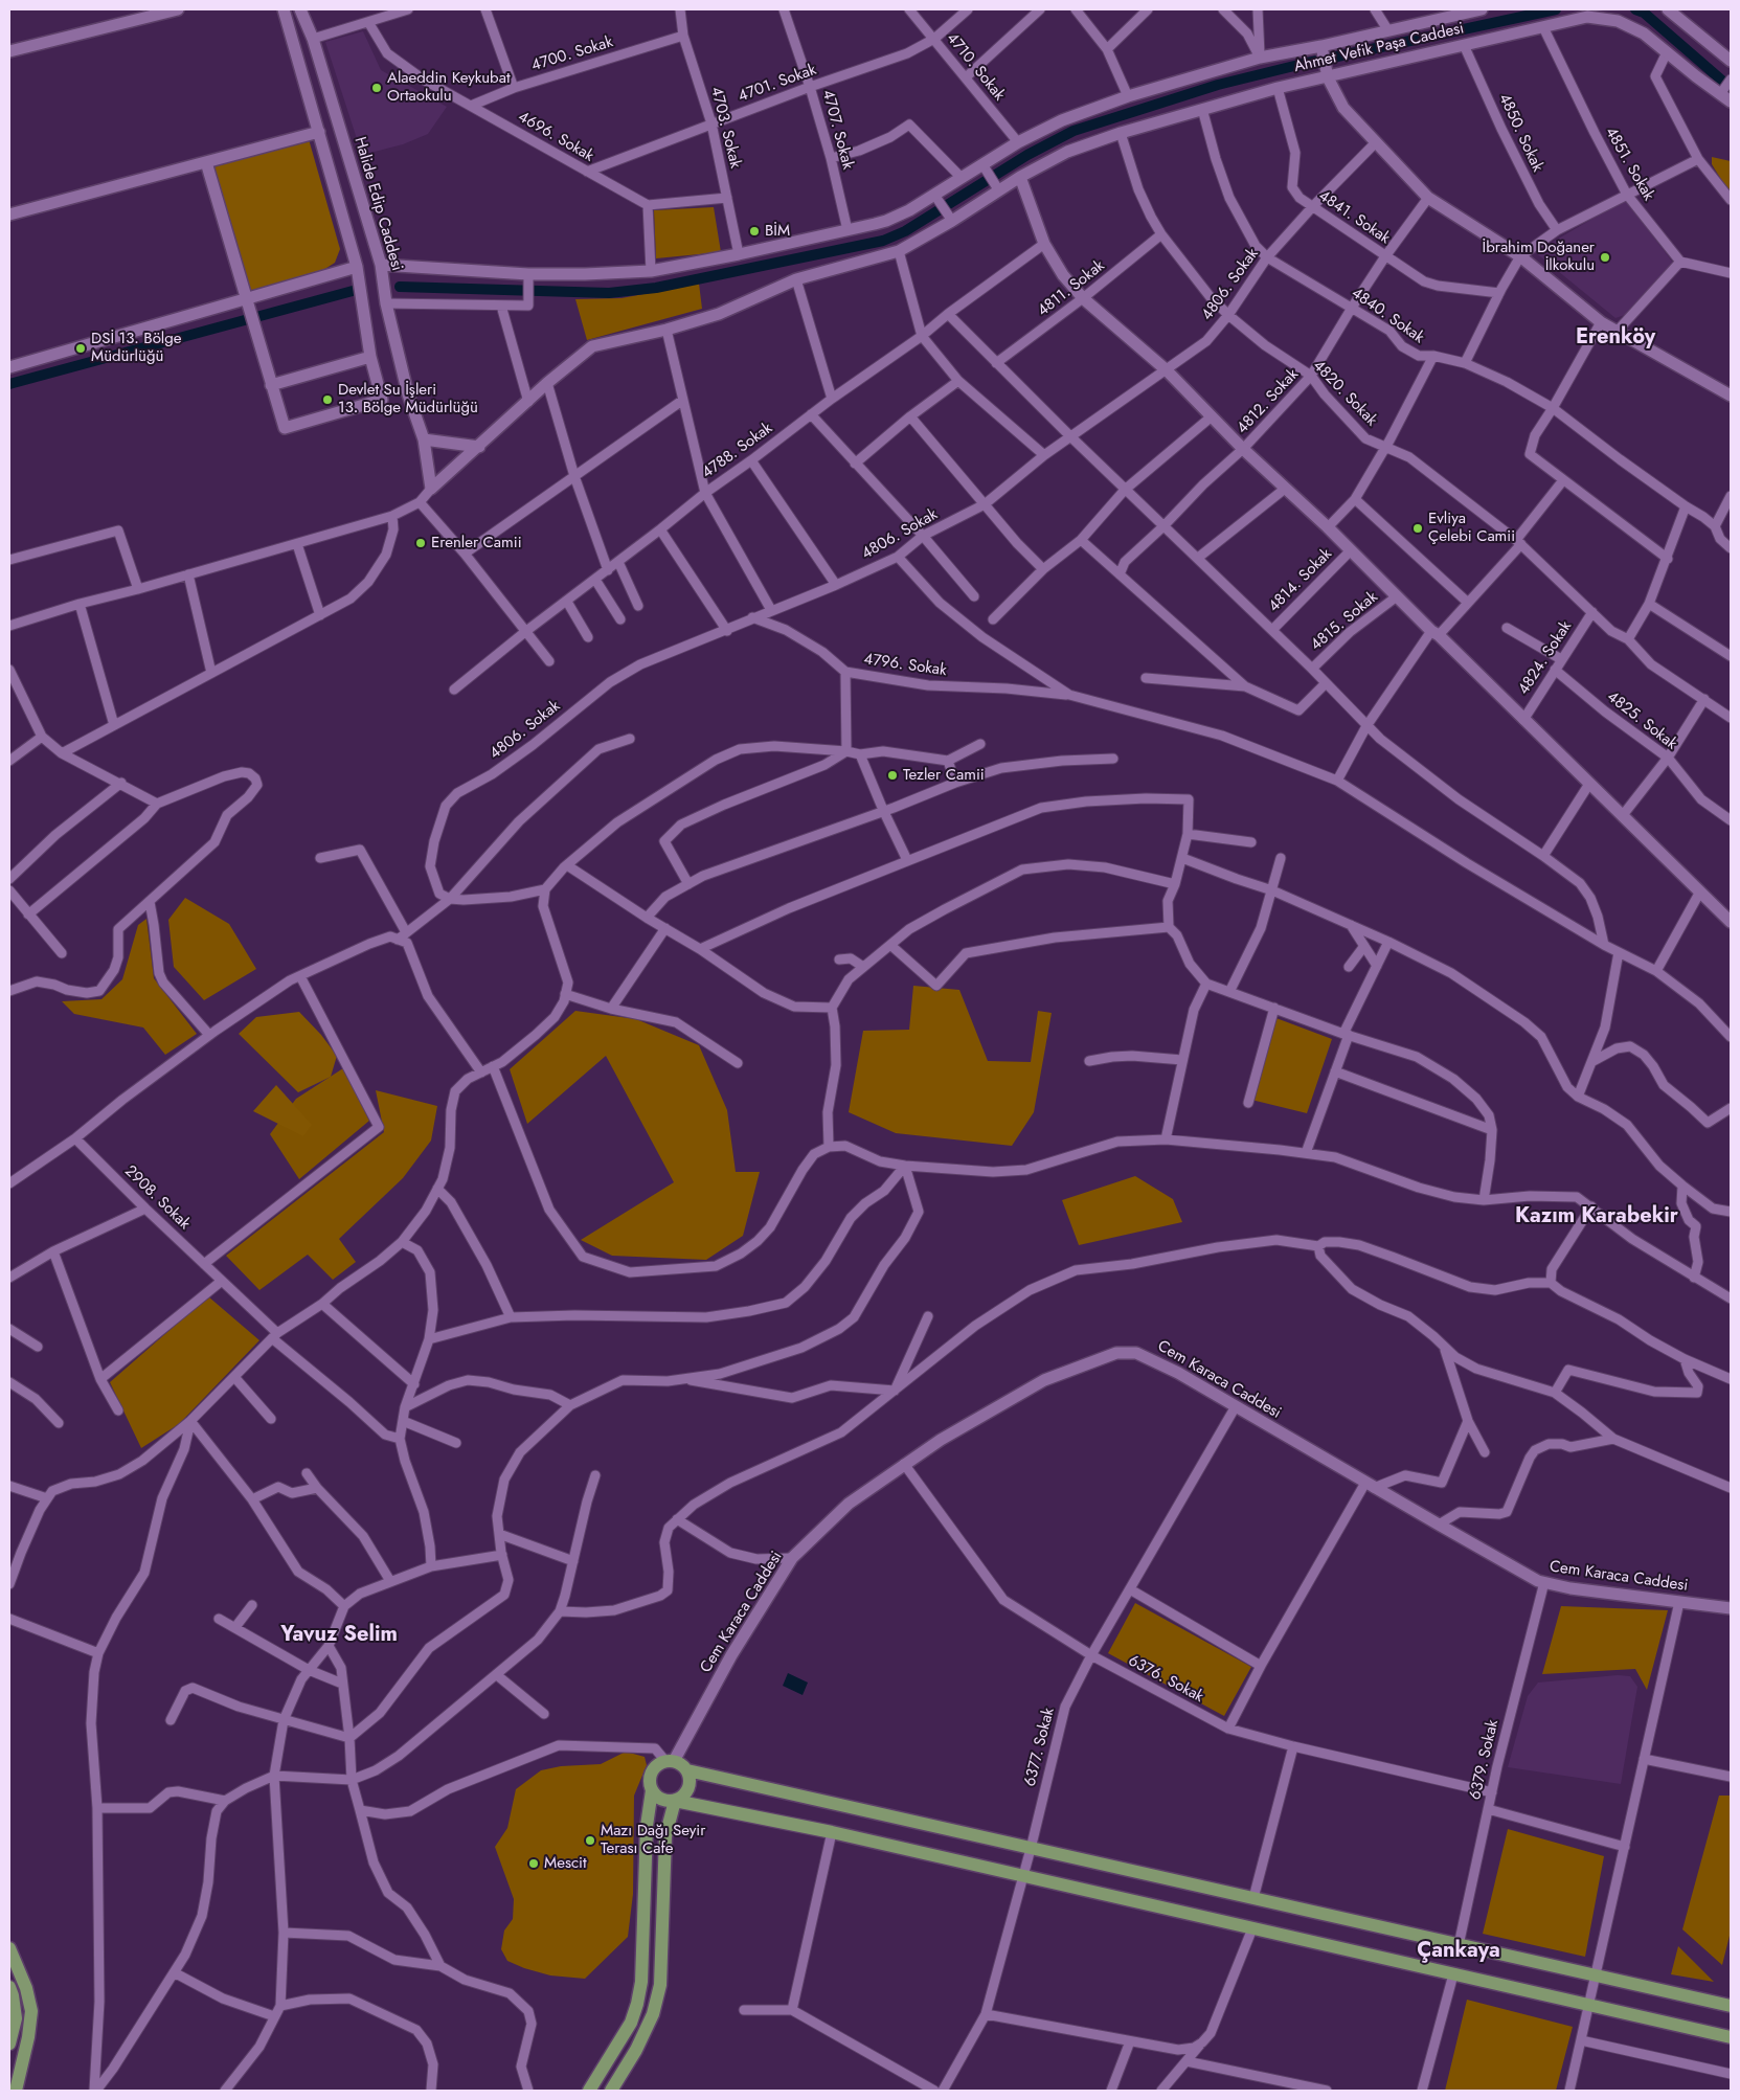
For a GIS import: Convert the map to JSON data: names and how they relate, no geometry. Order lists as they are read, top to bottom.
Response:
{
  "streets": {
    "street": [
      "Ahmet Vefik Paşa Caddesi",
      "4700. Sokak",
      "4710. Sokak",
      "4701. Sokak",
      "4703. Sokak",
      "4707. Sokak",
      "4850. Sokak",
      "4696. Sokak",
      "4851. Sokak",
      "Halide Edip Caddesi",
      "4841. Sokak",
      "4806. Sokak",
      "4811. Sokak",
      "4840. Sokak",
      "4820. Sokak",
      "4812. Sokak",
      "4788. Sokak",
      "4814. Sokak",
      "4815. Sokak",
      "4824. Sokak",
      "4796. Sokak",
      "4825. Sokak",
      "2908. Sokak",
      "Cem Karaca Caddesi",
      "6376. Sokak",
      "6377. Sokak",
      "6379. Sokak"
    ]
  },
  "crossings": [
    ["Ahmet Vefik Paşa Caddesi", "4850. Sokak"],
    ["Ahmet Vefik Paşa Caddesi", "4851. Sokak"],
    ["Ahmet Vefik Paşa Caddesi", "Halide Edip Caddesi"],
    ["Ahmet Vefik Paşa Caddesi", "4841. Sokak"],
    ["Ahmet Vefik Paşa Caddesi", "4840. Sokak"],
    ["Ahmet Vefik Paşa Caddesi", "4820. Sokak"],
    ["4700. Sokak", "4703. Sokak"],
    ["4700. Sokak", "4696. Sokak"],
    ["4710. Sokak", "4701. Sokak"],
    ["4701. Sokak", "4703. Sokak"],
    ["4701. Sokak", "4707. Sokak"],
    ["4701. Sokak", "4696. Sokak"],
    ["4841. Sokak", "4806. Sokak"],
    ["4841. Sokak", "4812. Sokak"],
    ["4806. Sokak", "4840. Sokak"],
    ["4806. Sokak", "4820. Sokak"],
    ["4806. Sokak", "4796. Sokak"],
    ["4811. Sokak", "4820. Sokak"],
    ["4840. Sokak", "4812. Sokak"],
    ["4820. Sokak", "4812. Sokak"],
    ["4820. Sokak", "4824. Sokak"],
    ["4824. Sokak", "4825. Sokak"],
    ["Cem Karaca Caddesi", "6376. Sokak"],
    ["Cem Karaca Caddesi", "6377. Sokak"],
    ["Cem Karaca Caddesi", "6379. Sokak"],
    ["6376. Sokak", "6377. Sokak"],
    ["6376. Sokak", "6379. Sokak"]
  ],
  "districts": [
    "Erenköy",
    "Kazım Karabekir",
    "Yavuz Selim",
    "Çankaya"
  ],
  "places": [
    "Alaeddin Keykubat Ortaokulu",
    "BİM",
    "İbrahim Doğaner İlkokulu",
    "DSİ 13. Bölge Müdürlüğü",
    "Devlet Su İşleri 13. Bölge Müdürlüğü",
    "Evliya Çelebi Camii",
    "Erenler Camii",
    "Tezler Camii",
    "Mazı Dağı Seyir Terası Cafe",
    "Mescit"
  ]
}
